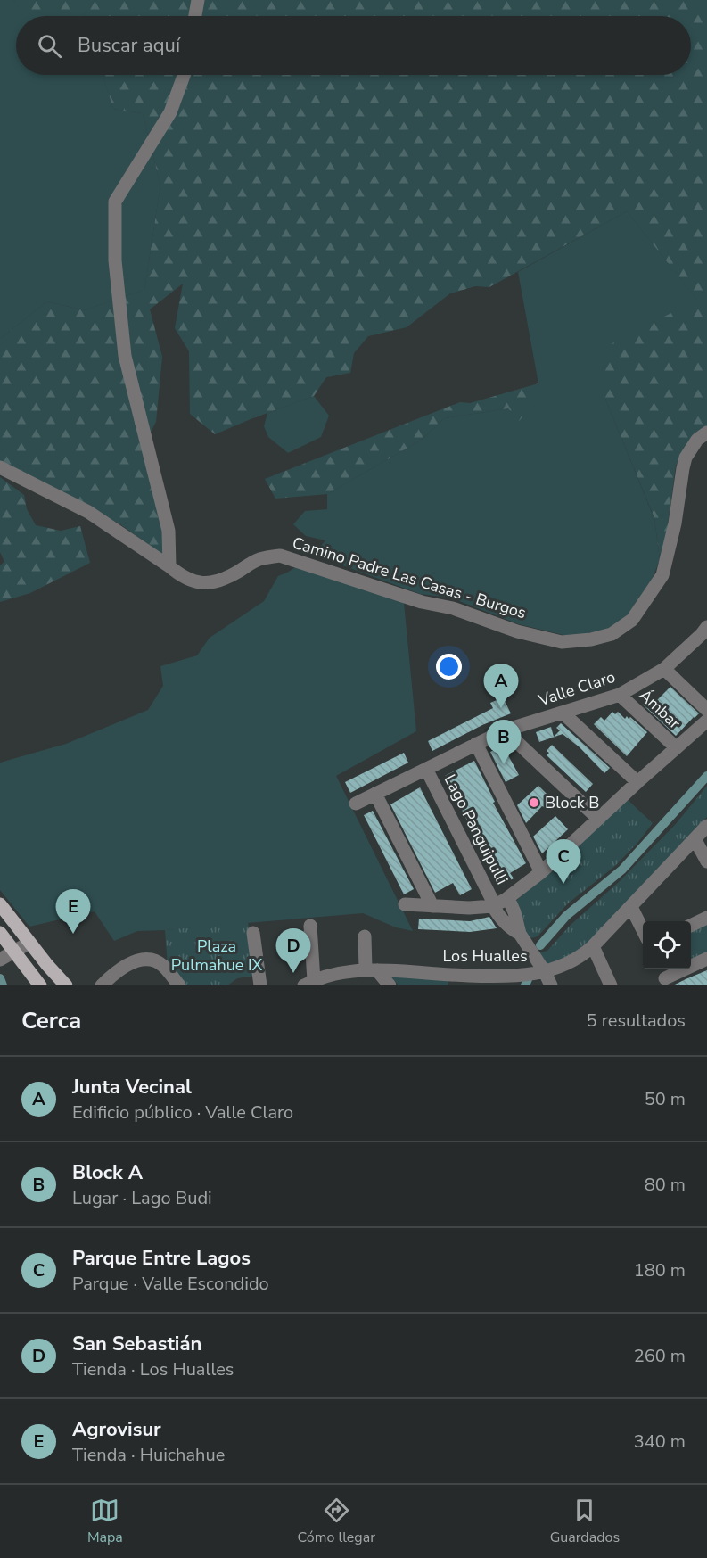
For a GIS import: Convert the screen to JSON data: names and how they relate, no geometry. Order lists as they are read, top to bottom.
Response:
{
  "streets": {
    "street": [
      "Camino Padre Las Casas - Burgos",
      "Valle Claro",
      "Ámbar",
      "Lago Panguipulli",
      "Los Hualles"
    ]
  },
  "crossings": [
    ["Valle Claro", "Ámbar"],
    ["Valle Claro", "Lago Panguipulli"]
  ],
  "parks": ["Plaza Pulmahue IX"],
  "places": ["Block B"],
  "page": {
    "search": "Buscar aquí",
    "pins": [
      "A",
      "B",
      "C",
      "E",
      "D"
    ],
    "heading": ["Cerca", "5 resultados"],
    "list": [
      {
        "mark": "A",
        "name": "Junta Vecinal",
        "note": "Edificio público · Valle Claro",
        "value": "50 m"
      },
      {
        "mark": "B",
        "name": "Block A",
        "note": "Lugar · Lago Budi",
        "value": "80 m"
      },
      {
        "mark": "C",
        "name": "Parque Entre Lagos",
        "note": "Parque · Valle Escondido",
        "value": "180 m"
      },
      {
        "mark": "D",
        "name": "San Sebastián",
        "note": "Tienda · Los Hualles",
        "value": "260 m"
      },
      {
        "mark": "E",
        "name": "Agrovisur",
        "note": "Tienda · Huichahue",
        "value": "340 m"
      }
    ],
    "nav": ["Mapa", "Cómo llegar", "Guardados"]
  }
}
